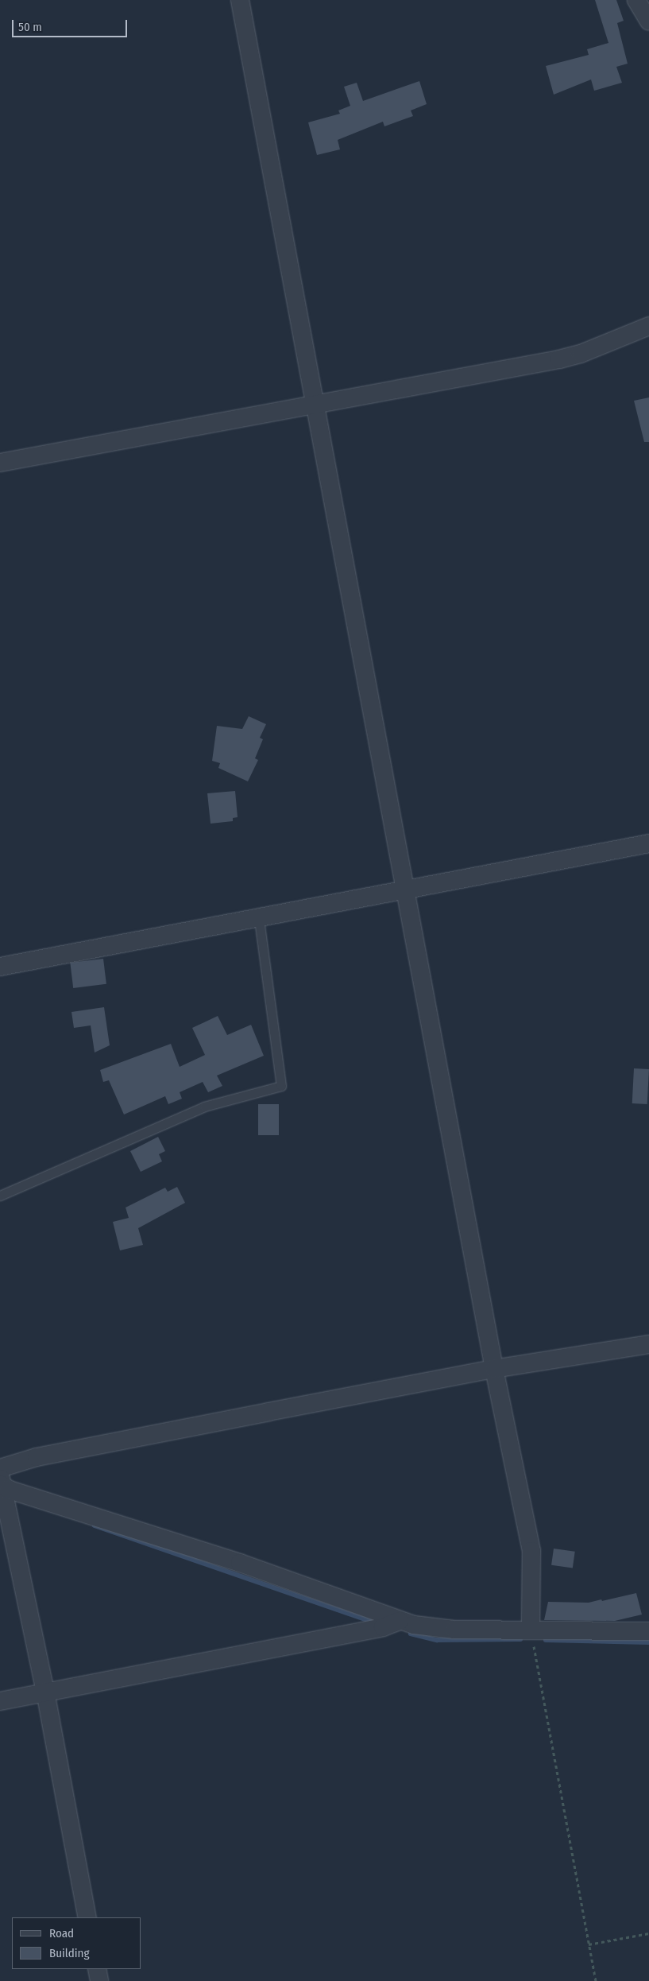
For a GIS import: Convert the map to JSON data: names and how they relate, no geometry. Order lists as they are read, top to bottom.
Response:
{
  "legend": ["Road", "Building"],
  "scale_bar": "50 m"
}
